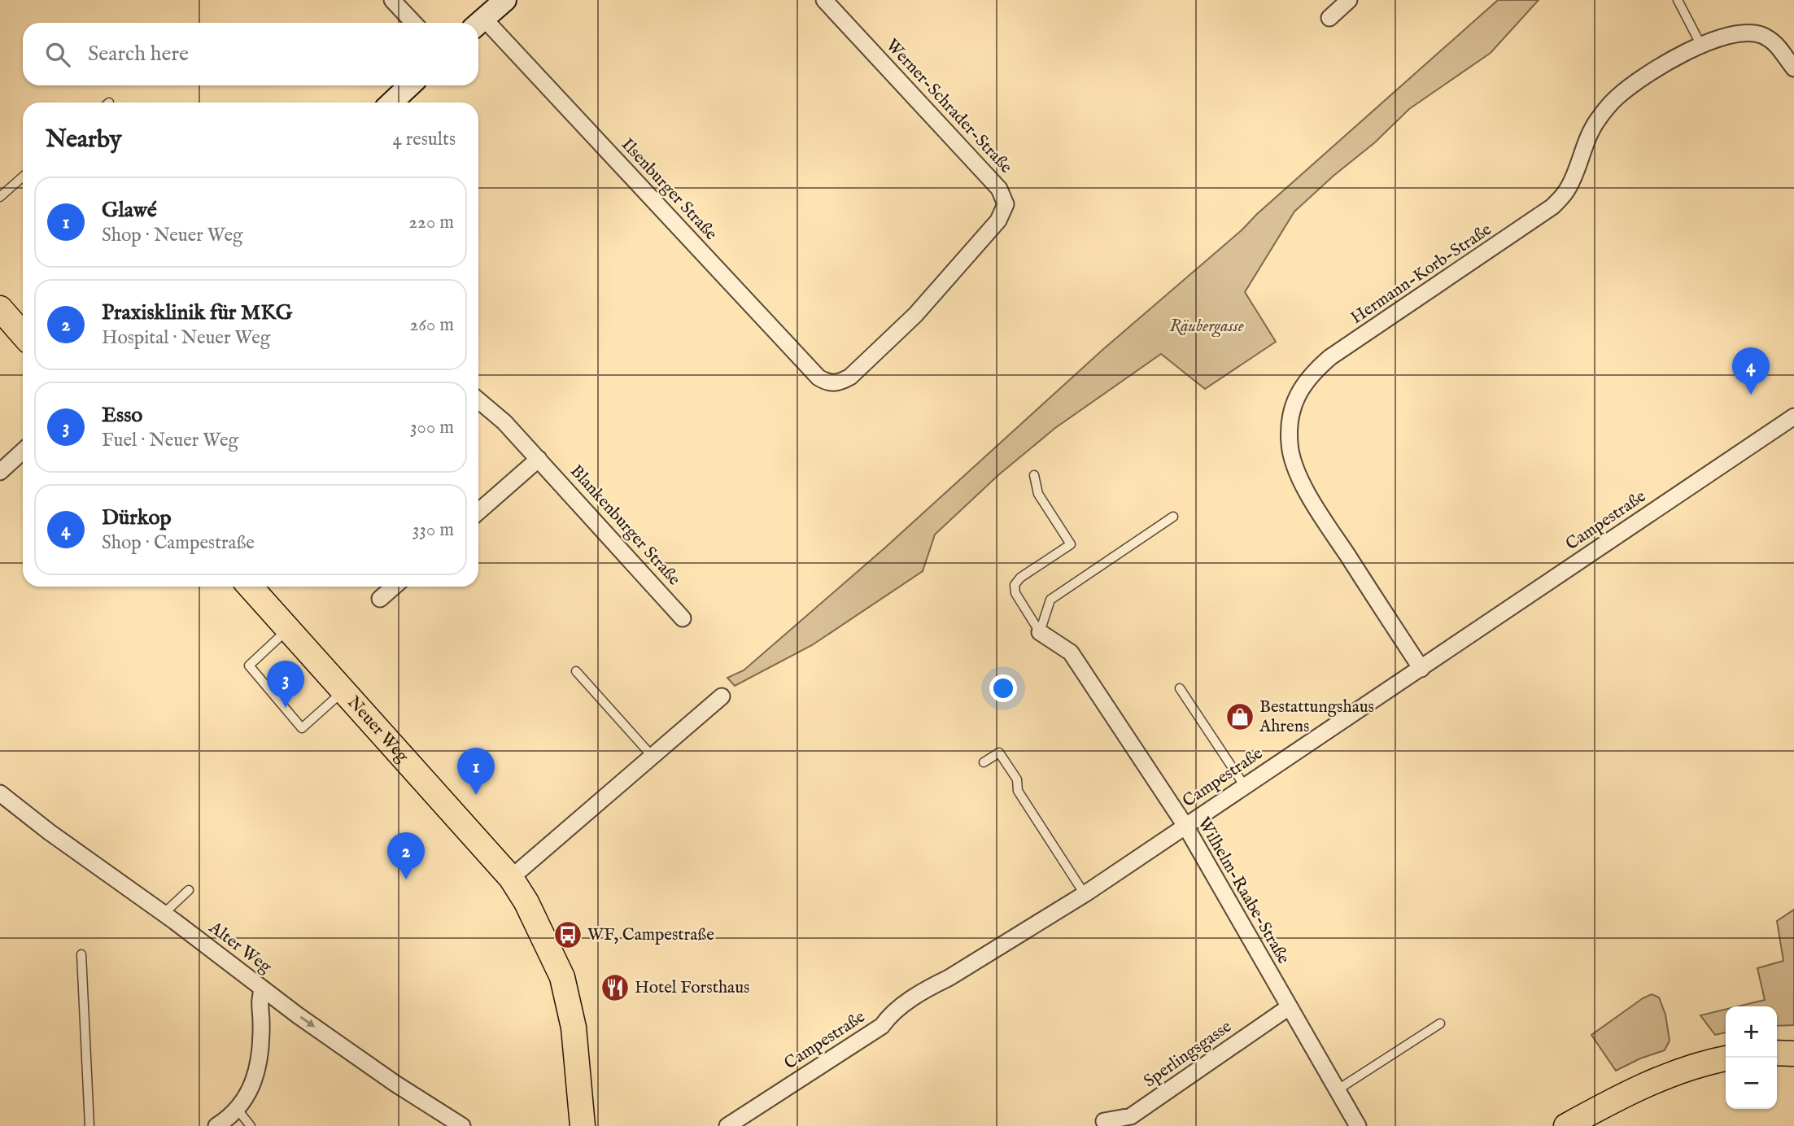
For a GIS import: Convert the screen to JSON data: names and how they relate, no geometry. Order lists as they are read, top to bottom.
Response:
{
  "streets": {
    "main road": ["Neuer Weg"],
    "street": [
      "Werner-Schrader-Straße",
      "Ilsenburger Straße",
      "Hermann-Korb-Straße",
      "Campestraße",
      "Blankenburger Straße",
      "Wilhelm-Raabe-Straße",
      "Alter Weg",
      "Sperlingsgasse"
    ]
  },
  "crossings": [
    ["Werner-Schrader-Straße", "Ilsenburger Straße"],
    ["Hermann-Korb-Straße", "Campestraße"],
    ["Campestraße", "Wilhelm-Raabe-Straße"],
    ["Wilhelm-Raabe-Straße", "Sperlingsgasse"]
  ],
  "one_way": ["Alter Weg"],
  "parks": ["Räubergasse"],
  "places": {
    "shop": ["Bestattungshaus Ahrens"],
    "bus stop": ["WF, Campestraße"],
    "restaurant": ["Hotel Forsthaus"]
  },
  "page": {
    "search": "Search here",
    "heading": ["Nearby", "4 results"],
    "list": [
      {
        "mark": "1",
        "name": "Glawé",
        "note": "Shop · Neuer Weg",
        "value": "220 m"
      },
      {
        "mark": "2",
        "name": "Praxisklinik für MKG",
        "note": "Hospital · Neuer Weg",
        "value": "260 m"
      },
      {
        "mark": "3",
        "name": "Esso",
        "note": "Fuel · Neuer Weg",
        "value": "300 m"
      },
      {
        "mark": "4",
        "name": "Dürkop",
        "note": "Shop · Campestraße",
        "value": "330 m"
      }
    ],
    "pins": [
      "4",
      "3",
      "1",
      "2"
    ],
    "map_buttons": ["+", "−"]
  }
}
